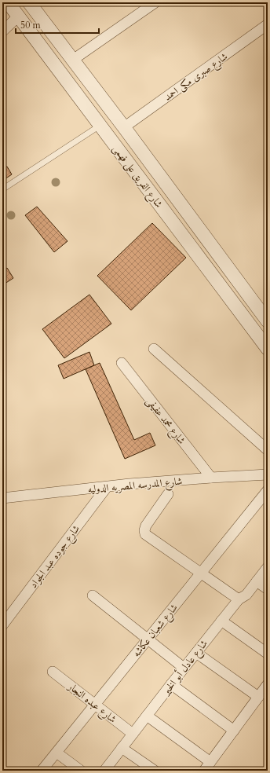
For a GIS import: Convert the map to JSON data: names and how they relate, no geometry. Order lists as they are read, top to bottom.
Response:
{
  "streets": {
    "street": [
      "شارع صبرى مكى احمد",
      "شارع الفريق على فهمى",
      "شارع محمد عفيفى",
      "شارع المدرسه المصريه الدوليه",
      "شارع جوده عبد الجواد",
      "شارع شعبان عكاشه",
      "شارع عادل أبو الخير",
      "شارع عبده النجار"
    ]
  },
  "crossings": [
    ["شارع صبرى مكى احمد", "شارع الفريق على فهمى"],
    ["شارع محمد عفيفى", "شارع المدرسه المصريه الدوليه"],
    ["شارع المدرسه المصريه الدوليه", "شارع جوده عبد الجواد"],
    ["شارع شعبان عكاشه", "شارع عبده النجار"],
    ["شارع عادل أبو الخير", "شارع عبده النجار"]
  ],
  "scale_bar": "50 m"
}
